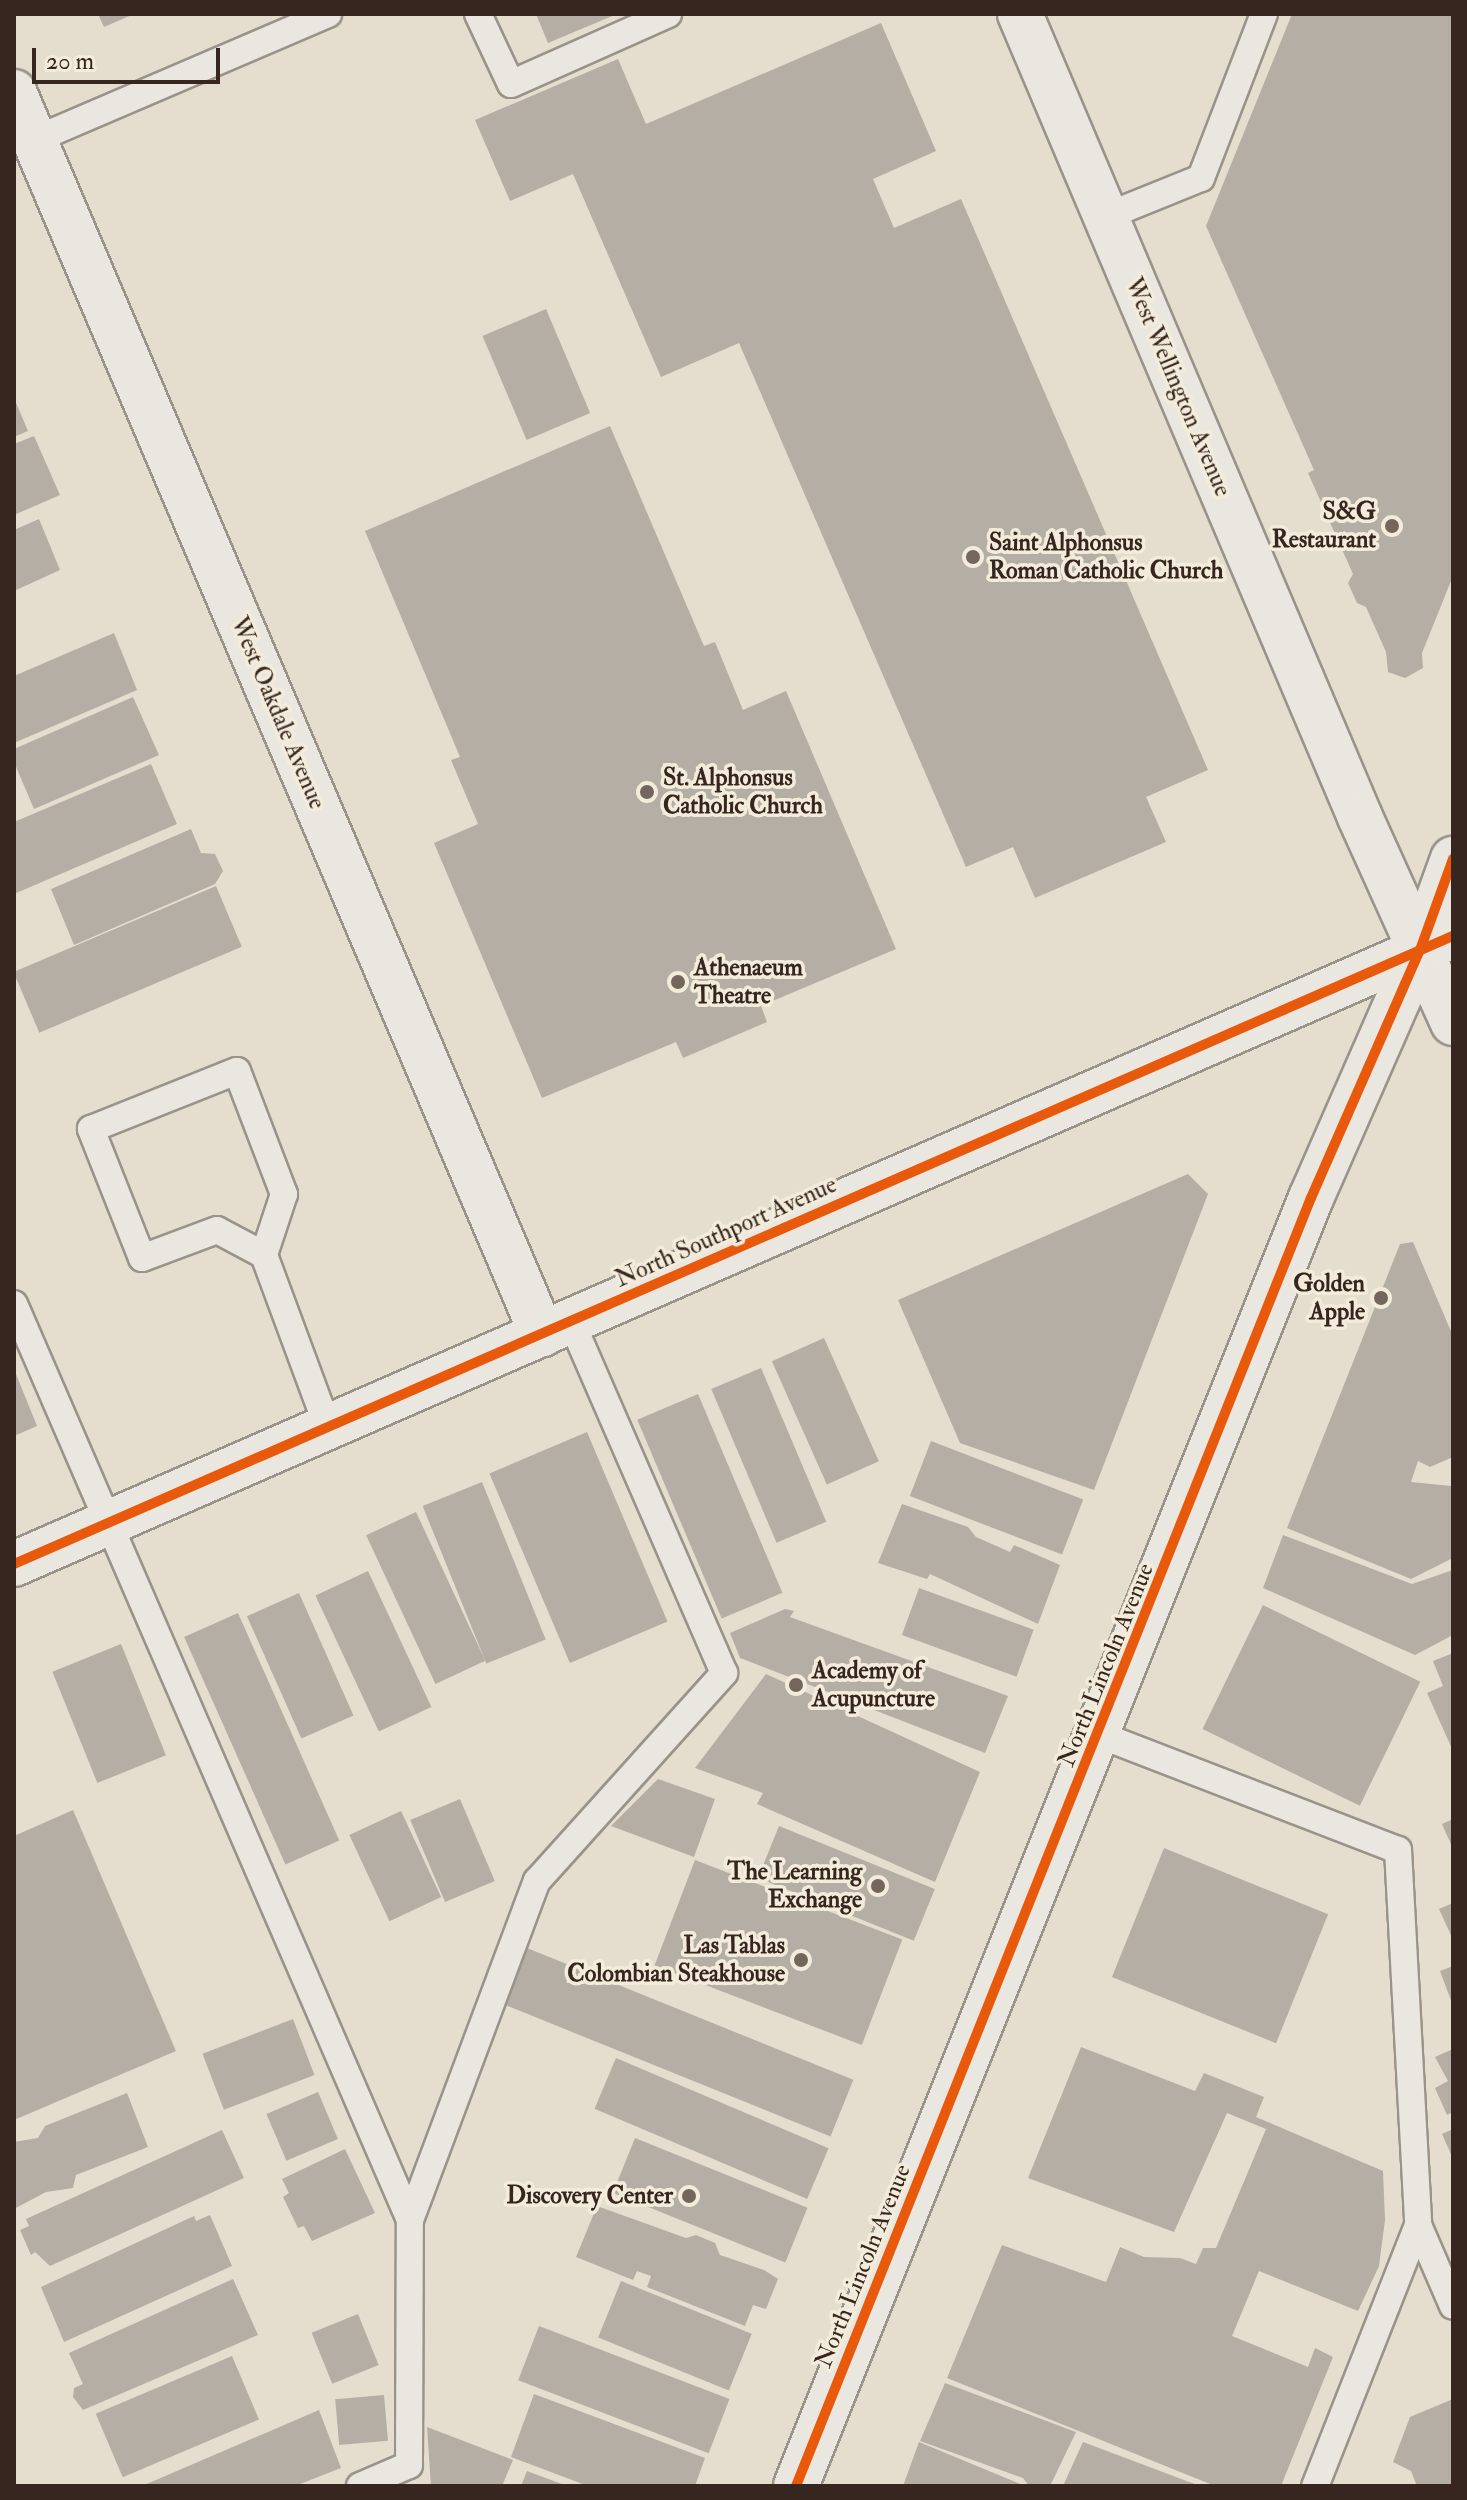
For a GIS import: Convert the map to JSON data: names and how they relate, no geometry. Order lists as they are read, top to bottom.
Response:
{
  "streets": {
    "street": [
      "West Wellington Avenue",
      "West Oakdale Avenue",
      "North Southport Avenue",
      "North Lincoln Avenue"
    ]
  },
  "crossings": [
    ["West Wellington Avenue", "North Southport Avenue"],
    ["West Wellington Avenue", "North Lincoln Avenue"],
    ["West Oakdale Avenue", "North Southport Avenue"],
    ["North Southport Avenue", "North Lincoln Avenue"]
  ],
  "places": [
    "S&G Restaurant",
    "Saint Alphonsus Roman Catholic Church",
    "St. Alphonsus Catholic Church",
    "Athenaeum Theatre",
    "Golden Apple",
    "Academy of Acupuncture",
    "The Learning Exchange",
    "Las Tablas Colombian Steakhouse",
    "Discovery Center"
  ],
  "scale_bar": "20 m"
}
